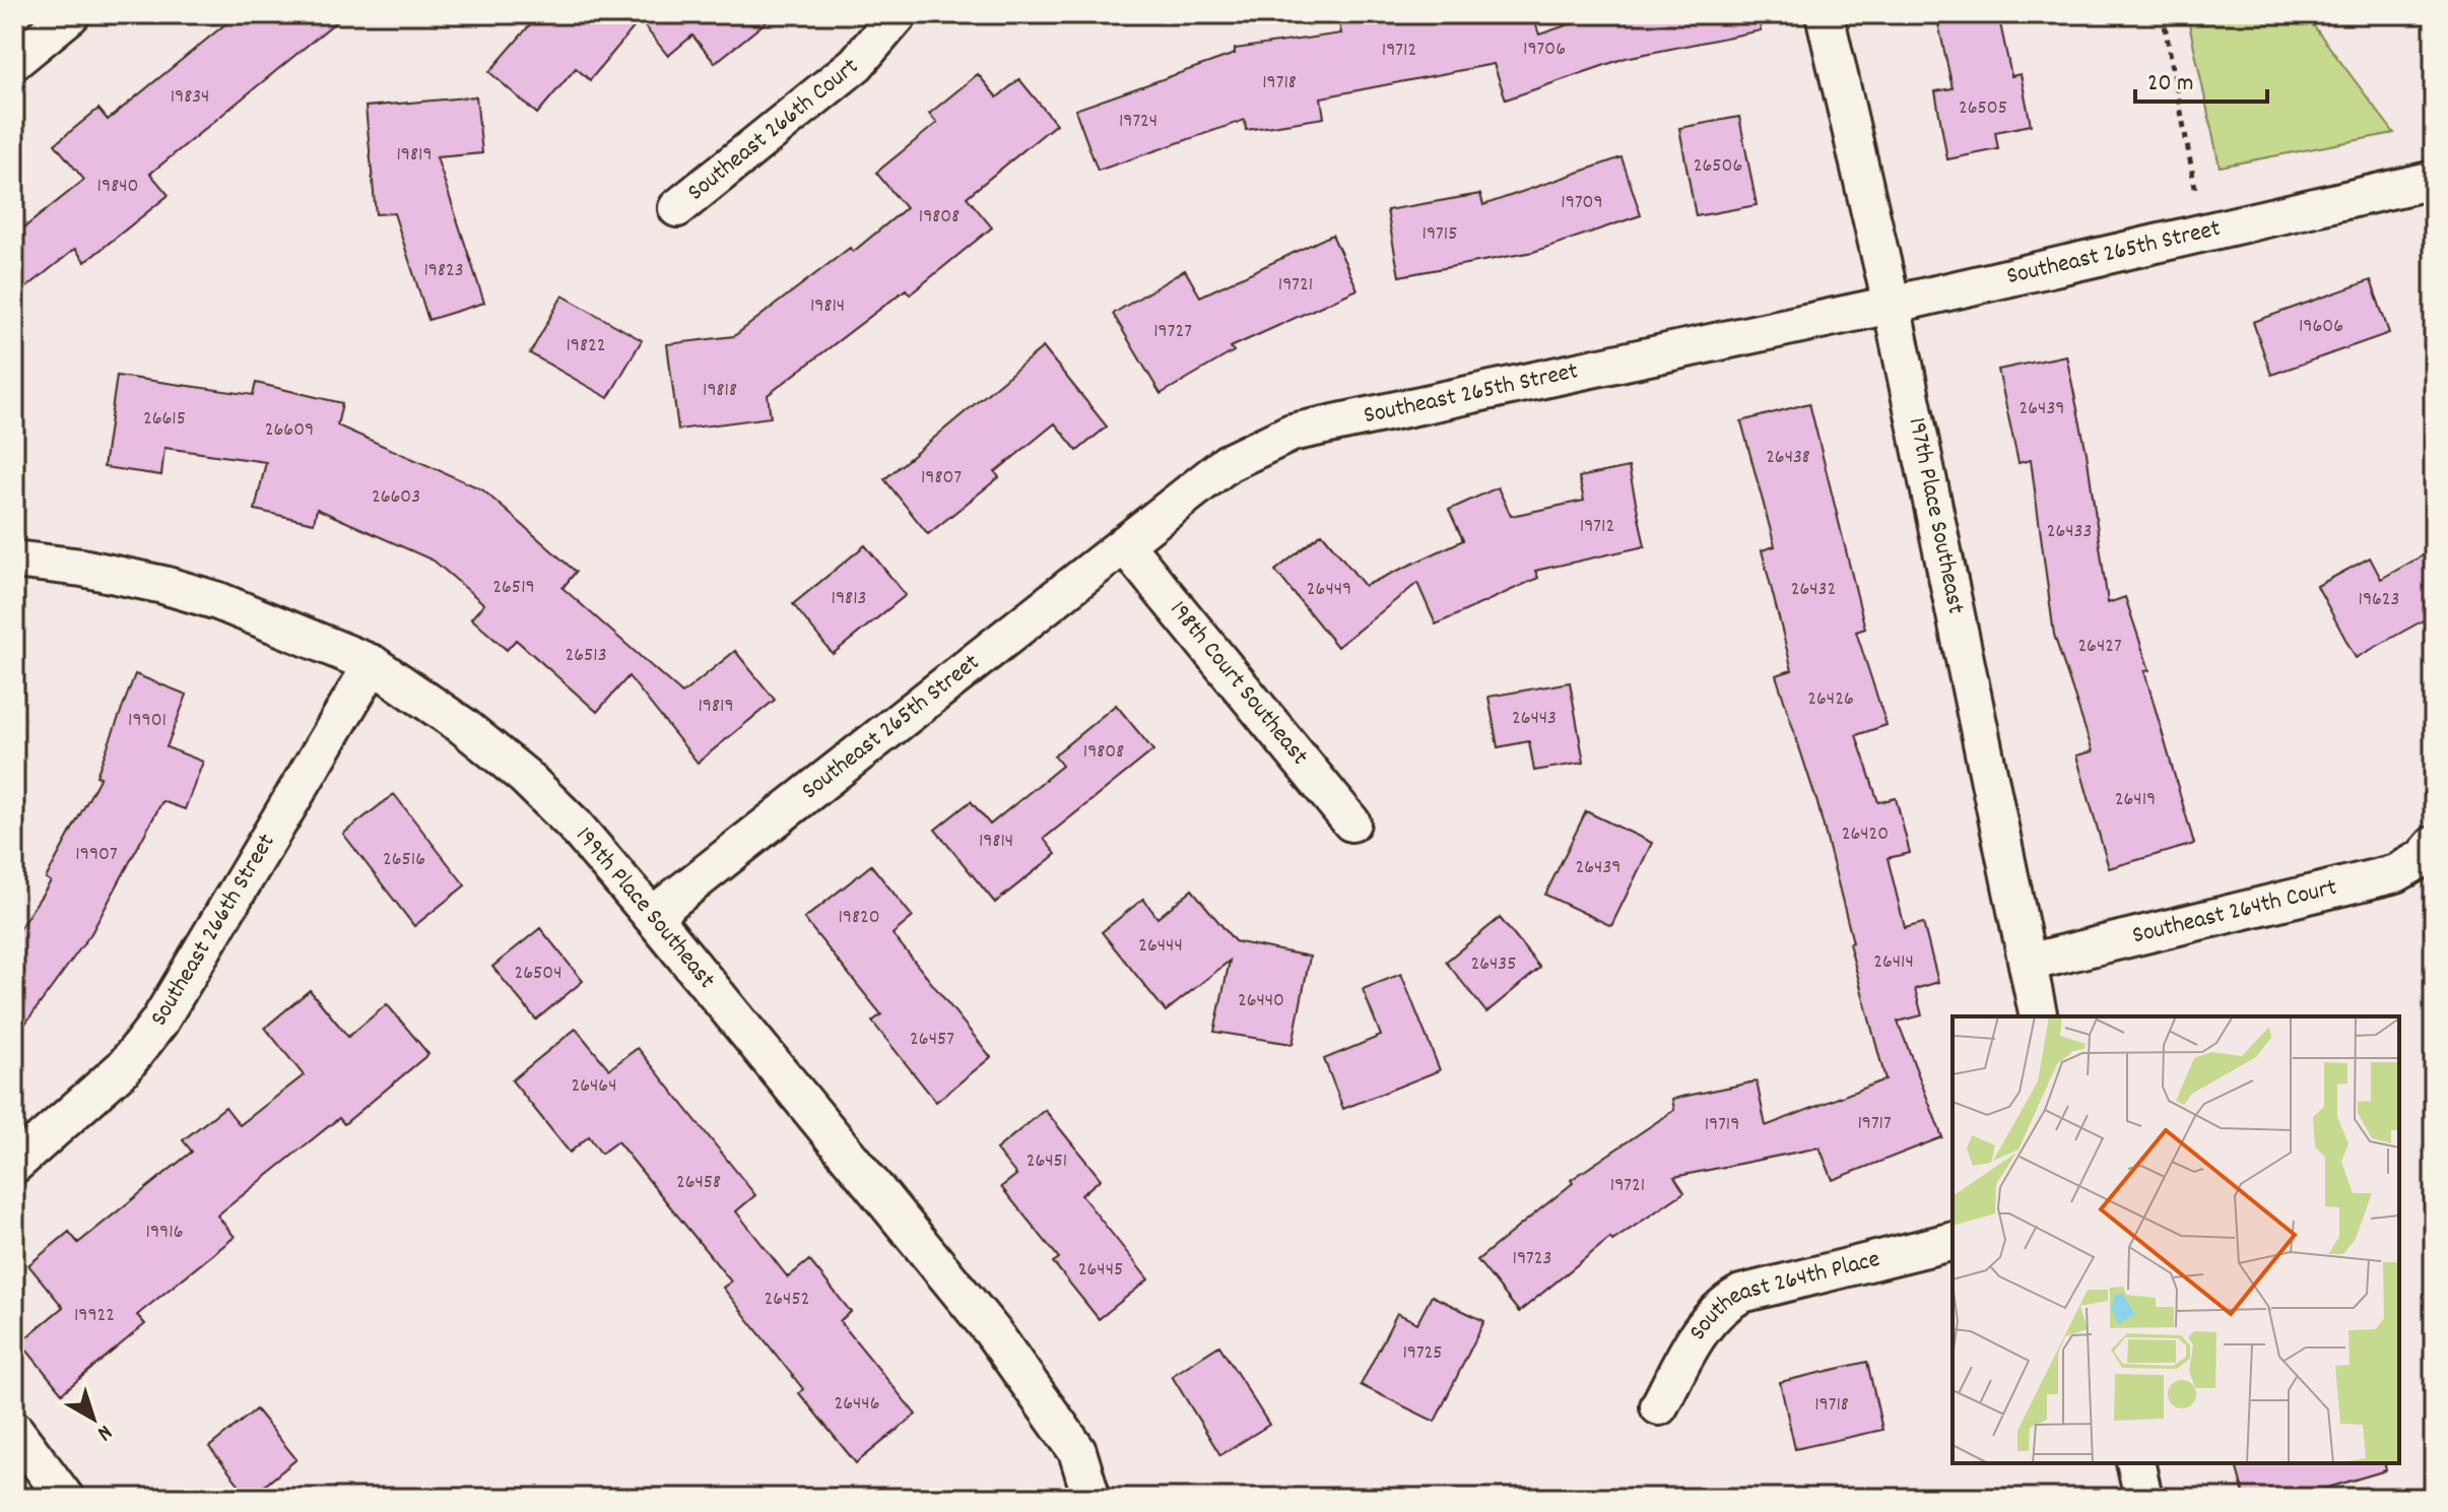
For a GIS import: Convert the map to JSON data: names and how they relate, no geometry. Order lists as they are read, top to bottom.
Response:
{
  "streets": {
    "street": [
      "Southeast 266th Court",
      "Southeast 265th Street",
      "197th Place Southeast",
      "198th Court Southeast",
      "199th Place Southeast",
      "Southeast 264th Court",
      "Southeast 266th Street",
      "Southeast 264th Place"
    ]
  },
  "crossings": [
    ["Southeast 265th Street", "197th Place Southeast"],
    ["Southeast 265th Street", "198th Court Southeast"],
    ["Southeast 265th Street", "199th Place Southeast"],
    ["197th Place Southeast", "Southeast 264th Court"],
    ["199th Place Southeast", "Southeast 266th Street"]
  ],
  "house_numbers": [
    "19706",
    "19712",
    "19718",
    "19834",
    "26505",
    "19724",
    "19819",
    "26506",
    "19840",
    "19709",
    "19808",
    "19715",
    "19823",
    "19721",
    "19814",
    "19606",
    "19727",
    "19822",
    "19818",
    "26439",
    "26615",
    "26609",
    "26438",
    "19807",
    "26603",
    "19712",
    "26433",
    "26519",
    "26449",
    "26432",
    "19813",
    "19623",
    "26427",
    "26513",
    "26426",
    "19819",
    "26443",
    "19901",
    "19808",
    "26419",
    "26420",
    "19814",
    "19907",
    "26516",
    "26439",
    "19820",
    "26444",
    "26414",
    "26435",
    "26504",
    "26440",
    "26457",
    "26464",
    "19717",
    "19719",
    "26451",
    "26458",
    "19721",
    "19916",
    "19723",
    "26445",
    "26452",
    "19922",
    "19725",
    "26446",
    "19718"
  ],
  "scale_bar": "20 m",
  "north": "bottom right"
}
